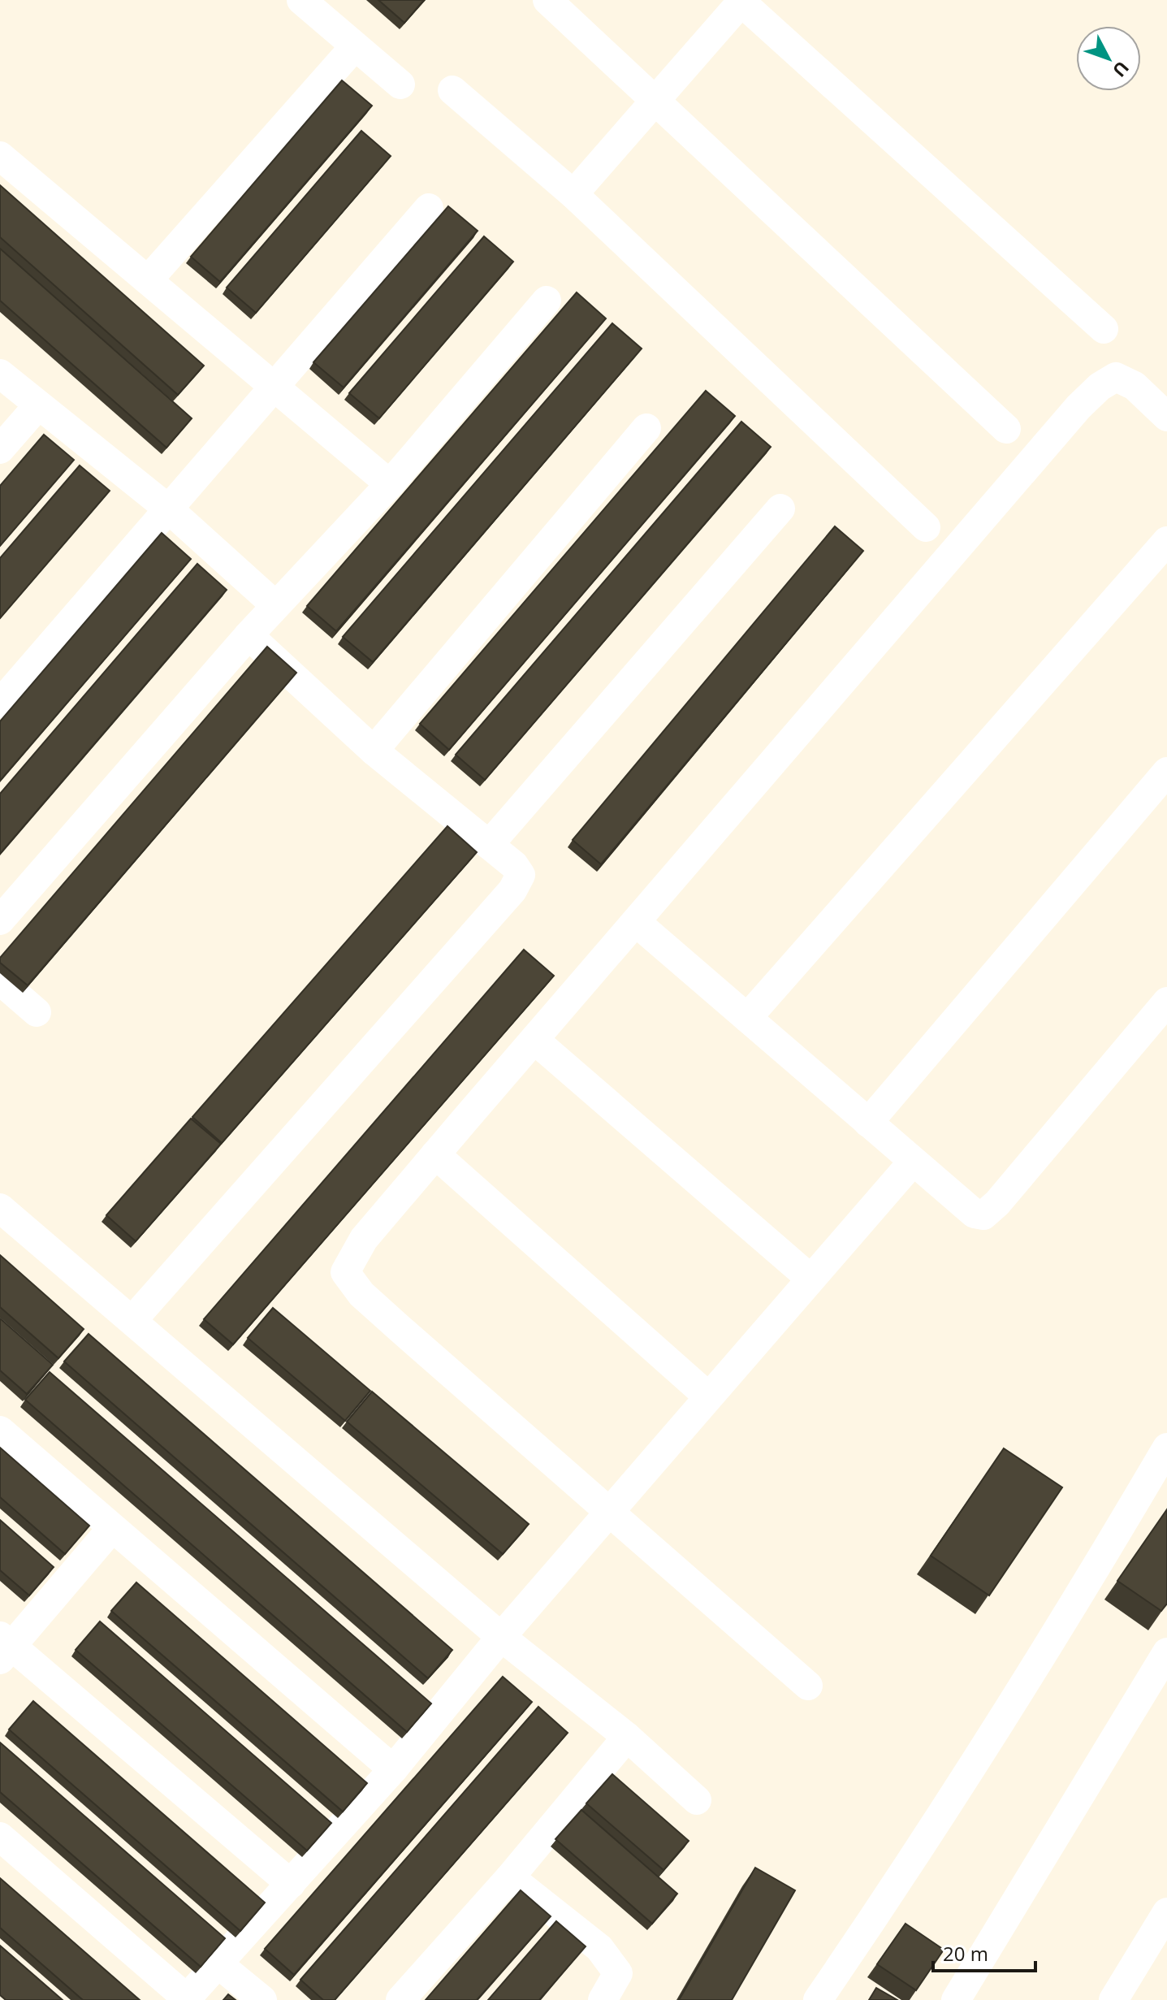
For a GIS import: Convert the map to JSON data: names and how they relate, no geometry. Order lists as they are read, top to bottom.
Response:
{
  "scale_bar": "20 m",
  "north": "bottom right"
}
